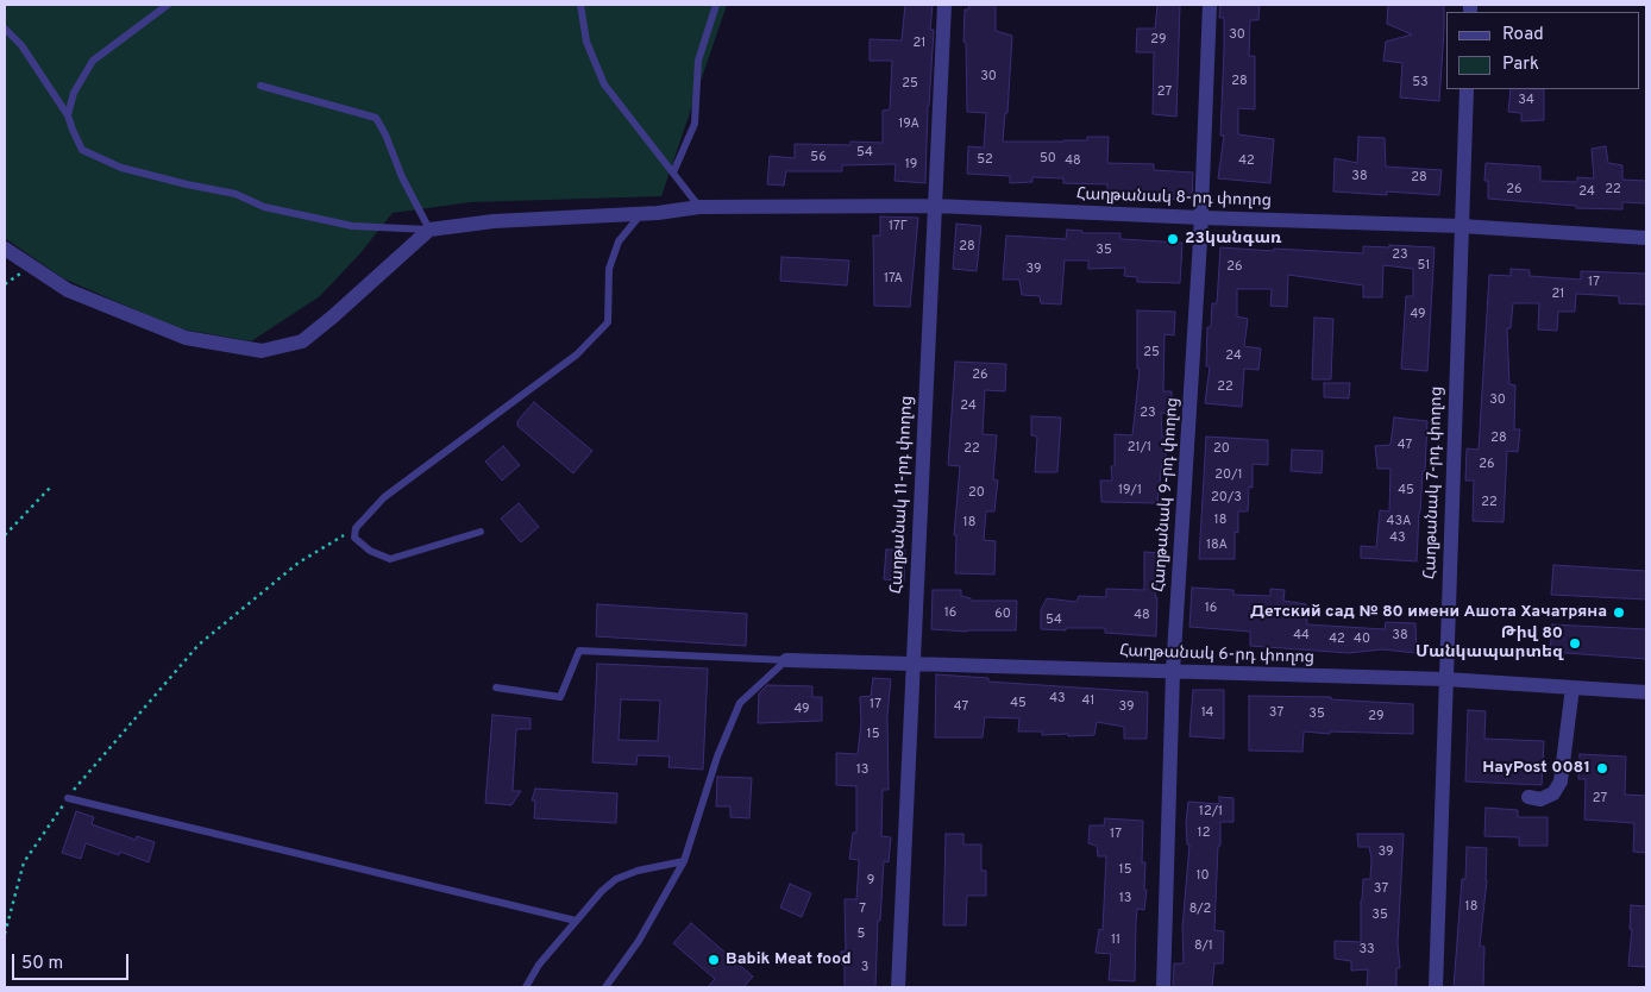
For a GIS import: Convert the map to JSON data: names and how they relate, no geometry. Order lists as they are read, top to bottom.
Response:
{
  "streets": {
    "street": [
      "Հաղթանակ 8-րդ փողոց",
      "Հաղթանակ 7-րդ փողոց",
      "Հաղթանակ 11-րդ փողոց",
      "Հաղթանակ 9-րդ փողոց",
      "Հաղթանակ 6-րդ փողոց"
    ]
  },
  "crossings": [
    ["Հաղթանակ 8-րդ փողոց", "Հաղթանակ 7-րդ փողոց"],
    ["Հաղթանակ 8-րդ փողոց", "Հաղթանակ 11-րդ փողոց"],
    ["Հաղթանակ 8-րդ փողոց", "Հաղթանակ 9-րդ փողոց"],
    ["Հաղթանակ 7-րդ փողոց", "Հաղթանակ 6-րդ փողոց"],
    ["Հաղթանակ 11-րդ փողոց", "Հաղթանակ 6-րդ փողոց"],
    ["Հաղթանակ 9-րդ փողոց", "Հաղթանակ 6-րդ փողոց"]
  ],
  "places": [
    "23կանգառ",
    "Детский сад № 80 имени Ашота Хачатряна",
    "Թիվ 80 Մանկապարտեզ",
    "HayPost 0081",
    "Babik Meat food"
  ],
  "house_numbers": [
    "30",
    "29",
    "21",
    "30",
    "28",
    "53",
    "25",
    "27",
    "34",
    "19А",
    "54",
    "56",
    "50",
    "52",
    "48",
    "42",
    "19",
    "38",
    "28",
    "26",
    "22",
    "24",
    "17Г",
    "28",
    "35",
    "23",
    "51",
    "26",
    "39",
    "17А",
    "17",
    "21",
    "49",
    "25",
    "24",
    "26",
    "22",
    "30",
    "24",
    "23",
    "28",
    "47",
    "21/1",
    "22",
    "20",
    "26",
    "20/1",
    "19/1",
    "45",
    "20",
    "20/3",
    "22",
    "18",
    "43А",
    "18",
    "43",
    "18А",
    "16",
    "16",
    "60",
    "48",
    "54",
    "44",
    "38",
    "42",
    "40",
    "43",
    "41",
    "45",
    "17",
    "47",
    "39",
    "49",
    "14",
    "37",
    "35",
    "29",
    "15",
    "13",
    "27",
    "12/1",
    "12",
    "17",
    "39",
    "15",
    "10",
    "9",
    "37",
    "13",
    "18",
    "7",
    "8/2",
    "35",
    "5",
    "11",
    "8/1",
    "33",
    "3"
  ],
  "legend": ["Road", "Park"],
  "scale_bar": "50 m"
}
